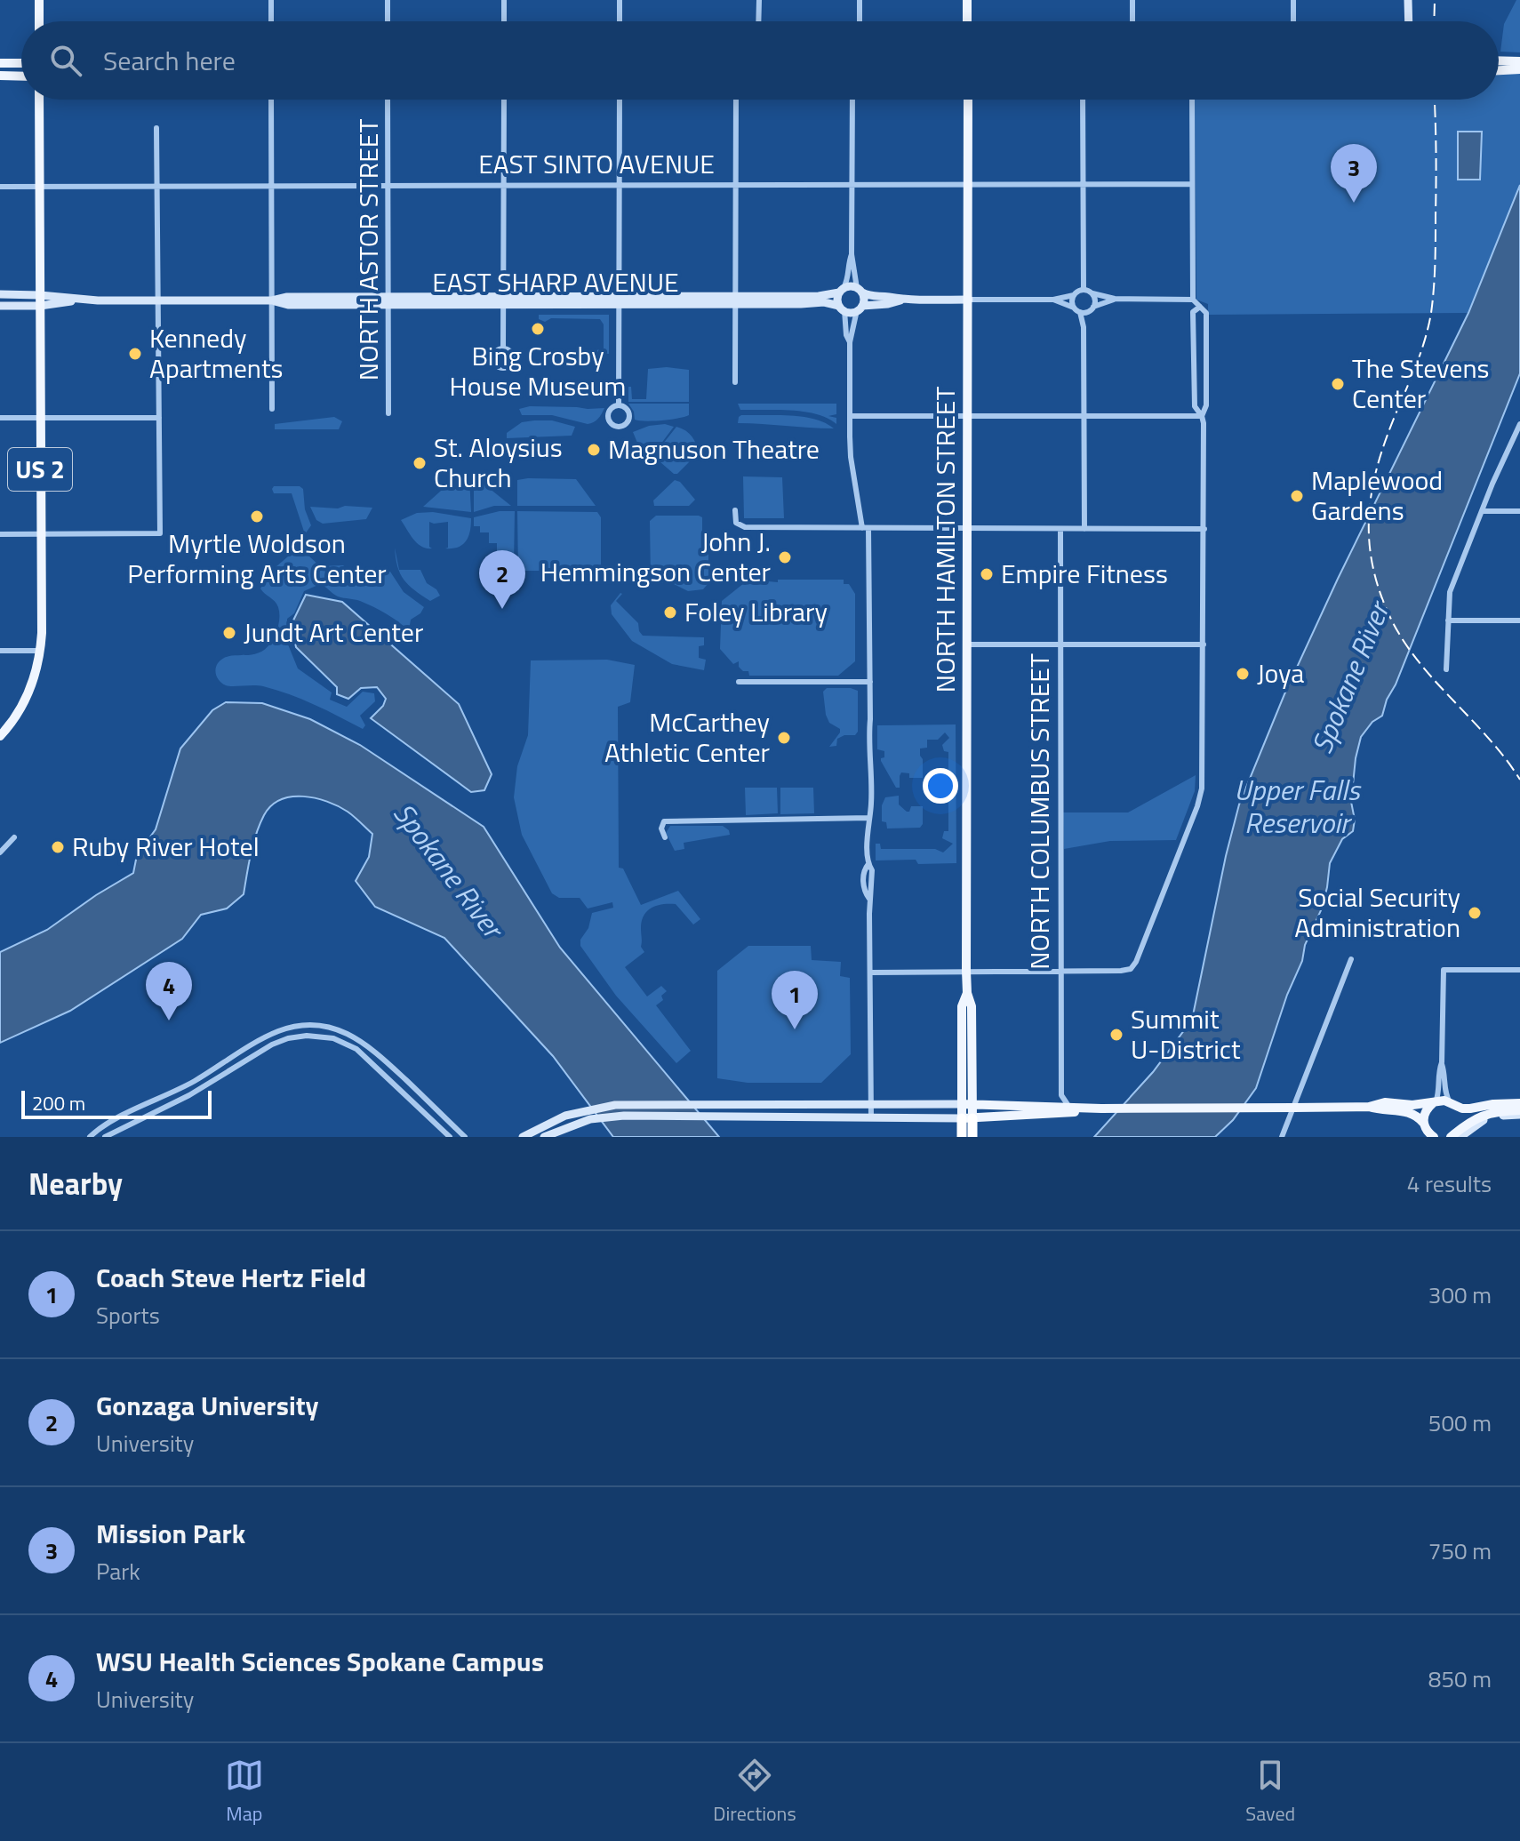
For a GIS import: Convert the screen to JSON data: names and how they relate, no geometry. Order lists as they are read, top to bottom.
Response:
{
  "streets": {
    "main road": ["US 2", "NORTH HAMILTON STREET"],
    "street": [
      "EAST SINTO AVENUE",
      "NORTH ASTOR STREET",
      "EAST SHARP AVENUE",
      "NORTH COLUMBUS STREET"
    ]
  },
  "crossings": [
    ["EAST SINTO AVENUE", "NORTH ASTOR STREET"],
    ["EAST SINTO AVENUE", "US 2"],
    ["EAST SINTO AVENUE", "NORTH HAMILTON STREET"],
    ["NORTH ASTOR STREET", "EAST SHARP AVENUE"],
    ["EAST SHARP AVENUE", "US 2"]
  ],
  "water": ["Spokane River", "Upper Falls Reservoir"],
  "places": [
    "Bing Crosby House Museum",
    "Kennedy Apartments",
    "The Stevens Center",
    "Magnuson Theatre",
    "St. Aloysius Church",
    "Maplewood Gardens",
    "Myrtle Woldson Performing Arts Center",
    "John J. Hemmingson Center",
    "Empire Fitness",
    "Foley Library",
    "Jundt Art Center",
    "Joya",
    "McCarthey Athletic Center",
    "Ruby River Hotel",
    "Social Security Administration",
    "Summit U-District"
  ],
  "scale_bar": "200 m",
  "page": {
    "search": "Search here",
    "pins": [
      "3",
      "2",
      "4",
      "1"
    ],
    "scale": "200 m",
    "heading": ["Nearby", "4 results"],
    "list": [
      {
        "mark": "1",
        "name": "Coach Steve Hertz Field",
        "note": "Sports",
        "value": "300 m"
      },
      {
        "mark": "2",
        "name": "Gonzaga University",
        "note": "University",
        "value": "500 m"
      },
      {
        "mark": "3",
        "name": "Mission Park",
        "note": "Park",
        "value": "750 m"
      },
      {
        "mark": "4",
        "name": "WSU Health Sciences Spokane Campus",
        "note": "University",
        "value": "850 m"
      }
    ],
    "nav": ["Map", "Directions", "Saved"]
  }
}
